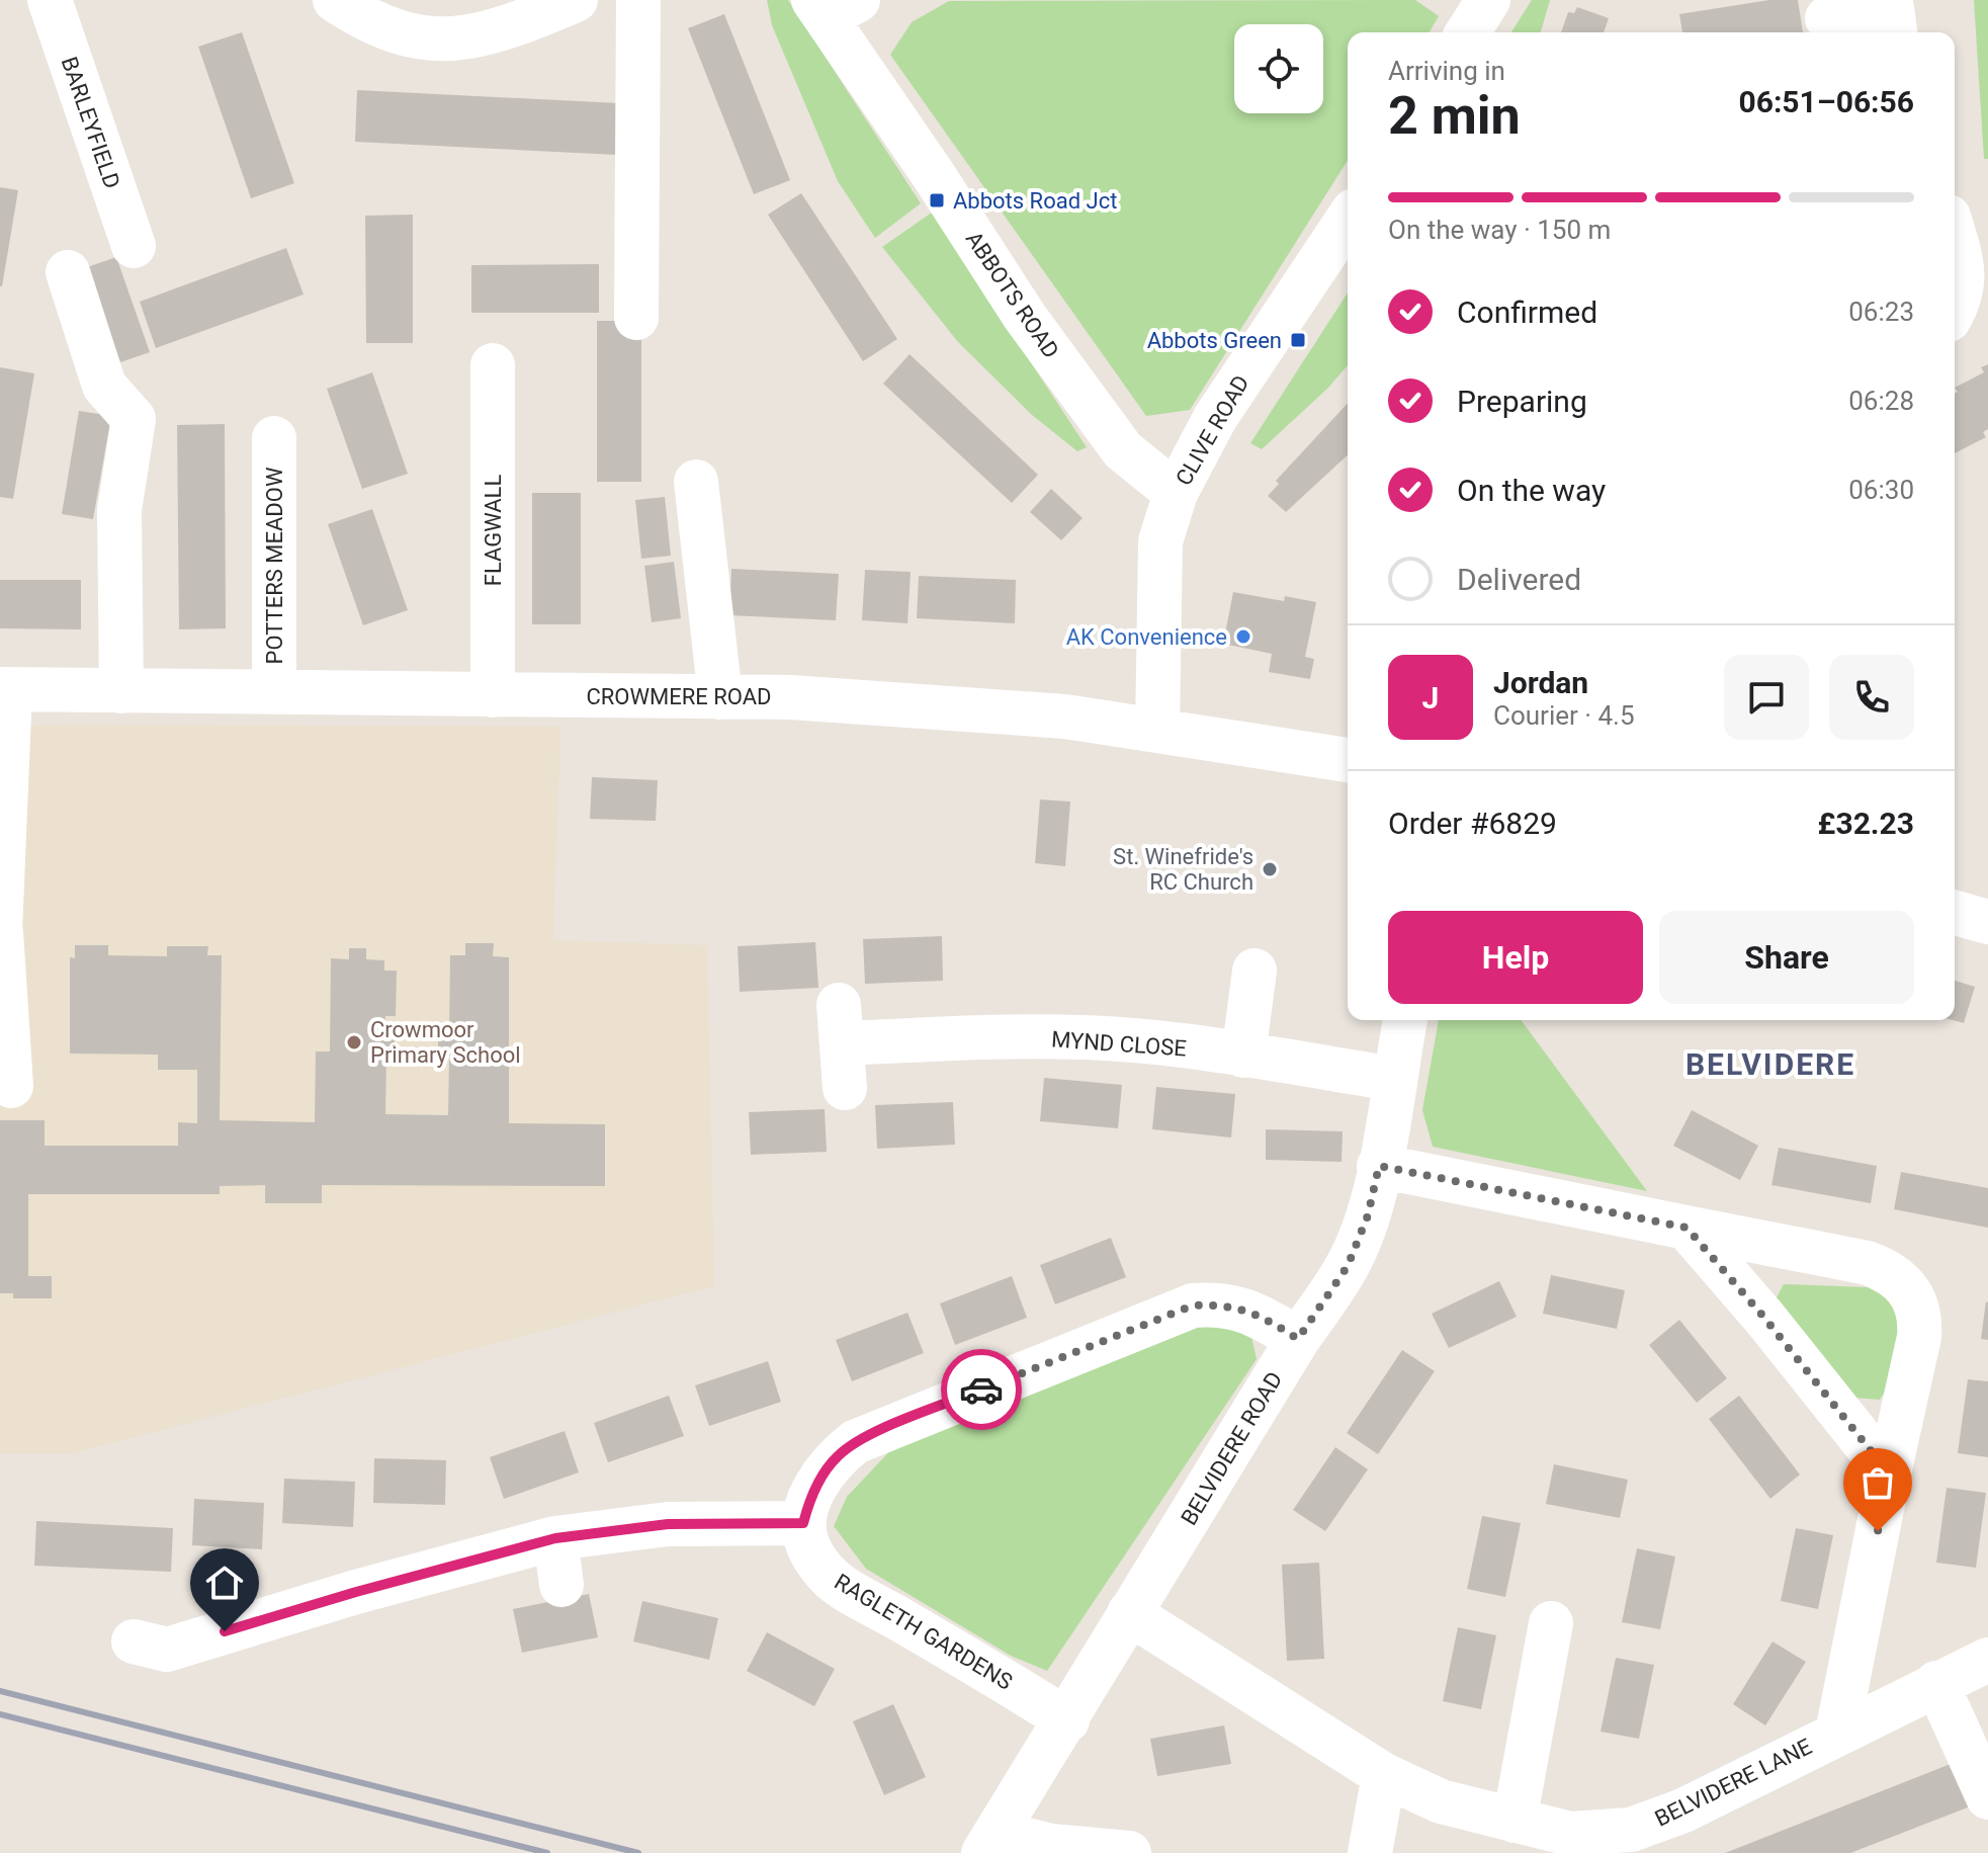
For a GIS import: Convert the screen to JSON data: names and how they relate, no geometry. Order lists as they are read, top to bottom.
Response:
{
  "streets": {
    "street": [
      "BARLEYFIELD",
      "ABBOTS ROAD",
      "CLIVE ROAD",
      "FLAGWALL",
      "POTTERS MEADOW",
      "CROWMERE ROAD",
      "MYND CLOSE",
      "BELVIDERE ROAD",
      "RAGLETH GARDENS",
      "BELVIDERE LANE"
    ]
  },
  "crossings": [
    ["ABBOTS ROAD", "CLIVE ROAD"],
    ["CLIVE ROAD", "CROWMERE ROAD"],
    ["FLAGWALL", "CROWMERE ROAD"],
    ["POTTERS MEADOW", "CROWMERE ROAD"],
    ["MYND CLOSE", "BELVIDERE ROAD"],
    ["BELVIDERE ROAD", "RAGLETH GARDENS"],
    ["BELVIDERE ROAD", "BELVIDERE LANE"]
  ],
  "districts": ["BELVIDERE"],
  "places": {
    "transit": ["Abbots Road Jct", "Abbots Green"],
    "other": ["AK Convenience", "St. Winefride's RC Church", "Crowmoor Primary School"]
  },
  "page": {
    "heading": ["2 min", "Arriving in", "06:51–06:56"],
    "panel": [
      "Jordan",
      "Courier · 4.5",
      "Order #6829",
      "£32.23"
    ],
    "bar": "On the way · 150 m",
    "list": [
      ["Confirmed", "06:23"],
      ["Preparing", "06:28"],
      ["On the way", "06:30"],
      "Delivered"
    ],
    "round": "J",
    "buttons": ["Help", "Share"]
  }
}
